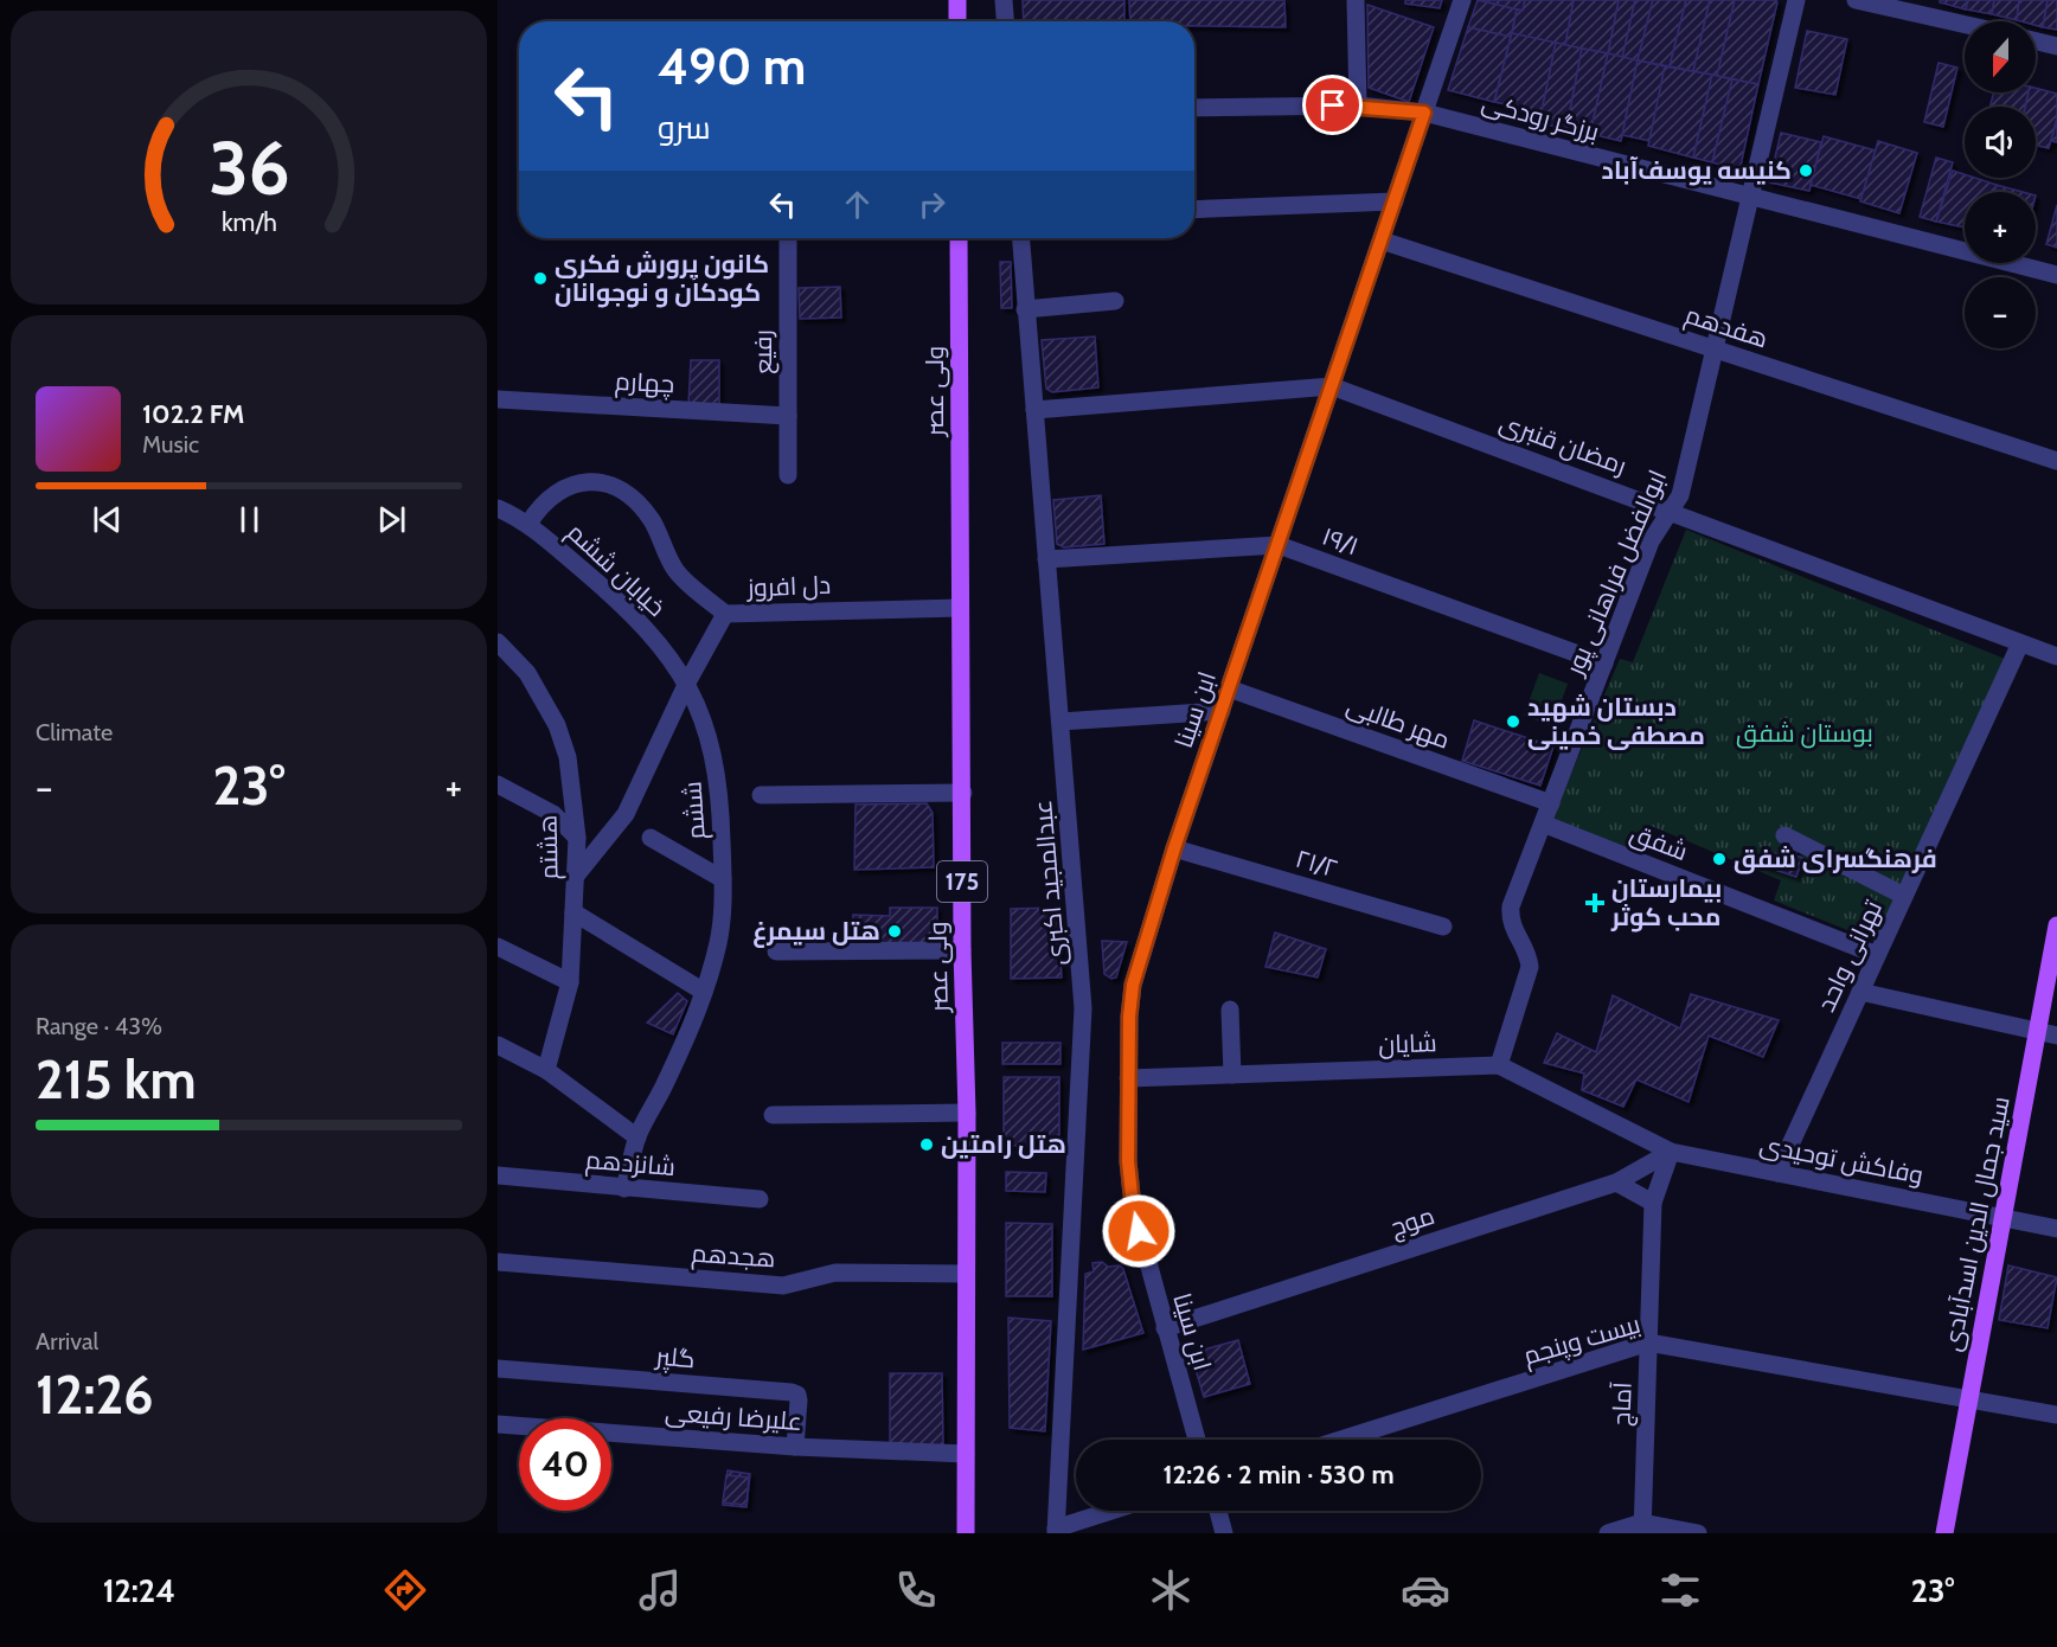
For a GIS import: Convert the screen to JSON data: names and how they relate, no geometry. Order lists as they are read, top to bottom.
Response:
{
  "streets": {
    "main road": ["ولی عصر", "175", "سید جمال الدین اسدآبادی"],
    "street": [
      "برزگر رودکی",
      "هفدهم",
      "رفیع",
      "چهارم",
      "رمضان قنبری",
      "۱۹/۱",
      "خیابان ششم",
      "ابوالفضل فراهانی پور",
      "دل افروز",
      "ابن سینا",
      "مهر طالبی",
      "ششم",
      "شفق",
      "هشتم",
      "۲۱/۲",
      "عبدالمجید اکبری",
      "تهرانی واحد",
      "شایان",
      "وفاکش توحیدی",
      "شانزدهم",
      "موج",
      "هجدهم",
      "بیست وپنجم",
      "گلپر",
      "آماج",
      "علیرضا رفیعی"
    ]
  },
  "crossings": [
    ["برزگر رودکی", "ابوالفضل فراهانی پور"],
    ["برزگر رودکی", "ابن سینا"],
    ["هفدهم", "ابوالفضل فراهانی پور"],
    ["هفدهم", "ابن سینا"],
    ["رفیع", "چهارم"],
    ["ولی عصر", "دل افروز"],
    ["ولی عصر", "هجدهم"],
    ["ولی عصر", "علیرضا رفیعی"],
    ["رمضان قنبری", "ابوالفضل فراهانی پور"],
    ["رمضان قنبری", "ابن سینا"],
    ["رمضان قنبری", "عبدالمجید اکبری"],
    ["رمضان قنبری", "تهرانی واحد"],
    ["۱۹/۱", "ابوالفضل فراهانی پور"],
    ["۱۹/۱", "ابن سینا"],
    ["۱۹/۱", "عبدالمجید اکبری"],
    ["خیابان ششم", "دل افروز"],
    ["خیابان ششم", "ششم"],
    ["ابوالفضل فراهانی پور", "مهر طالبی"],
    ["ابوالفضل فراهانی پور", "شفق"],
    ["ابوالفضل فراهانی پور", "شایان"],
    ["ابن سینا", "مهر طالبی"],
    ["ابن سینا", "۲۱/۲"],
    ["ابن سینا", "شایان"],
    ["ابن سینا", "موج"],
    ["ششم", "شانزدهم"],
    ["شفق", "تهرانی واحد"],
    ["تهرانی واحد", "وفاکش توحیدی"],
    ["شایان", "وفاکش توحیدی"],
    ["شایان", "موج"],
    ["شایان", "آماج"],
    ["وفاکش توحیدی", "موج"],
    ["وفاکش توحیدی", "سید جمال الدین اسدآبادی"],
    ["وفاکش توحیدی", "آماج"],
    ["موج", "آماج"],
    ["سید جمال الدین اسدآبادی", "بیست وپنجم"],
    ["بیست وپنجم", "آماج"],
    ["گلپر", "علیرضا رفیعی"]
  ],
  "parks": ["بوستان شفق"],
  "places": {
    "other": [
      "کنیسه یوسف‌آباد",
      "کانون پرورش فکری کودکان و نوجوانان",
      "دبستان شهید مصطفی خمینی",
      "فرهنگسرای شفق",
      "هتل سیمرغ",
      "هتل رامتین"
    ],
    "health": ["بیمارستان محب کوثر"]
  },
  "north": "bottom",
  "page": {
    "map_buttons": ["+", "−"],
    "turn": ["490 m", "سرو"],
    "song": ["102.2 FM", "Music"],
    "tile": [
      "Climate",
      ["Range · 43%", "215 km"],
      ["Arrival", "12:26"]
    ],
    "heat": ["−", "23°", "+"],
    "limit": "40",
    "trip": "12:26 · 2 min · 530 m",
    "tabs": ["12:24", "23°"],
    "gauge": ["36", "km/h"]
  }
}
